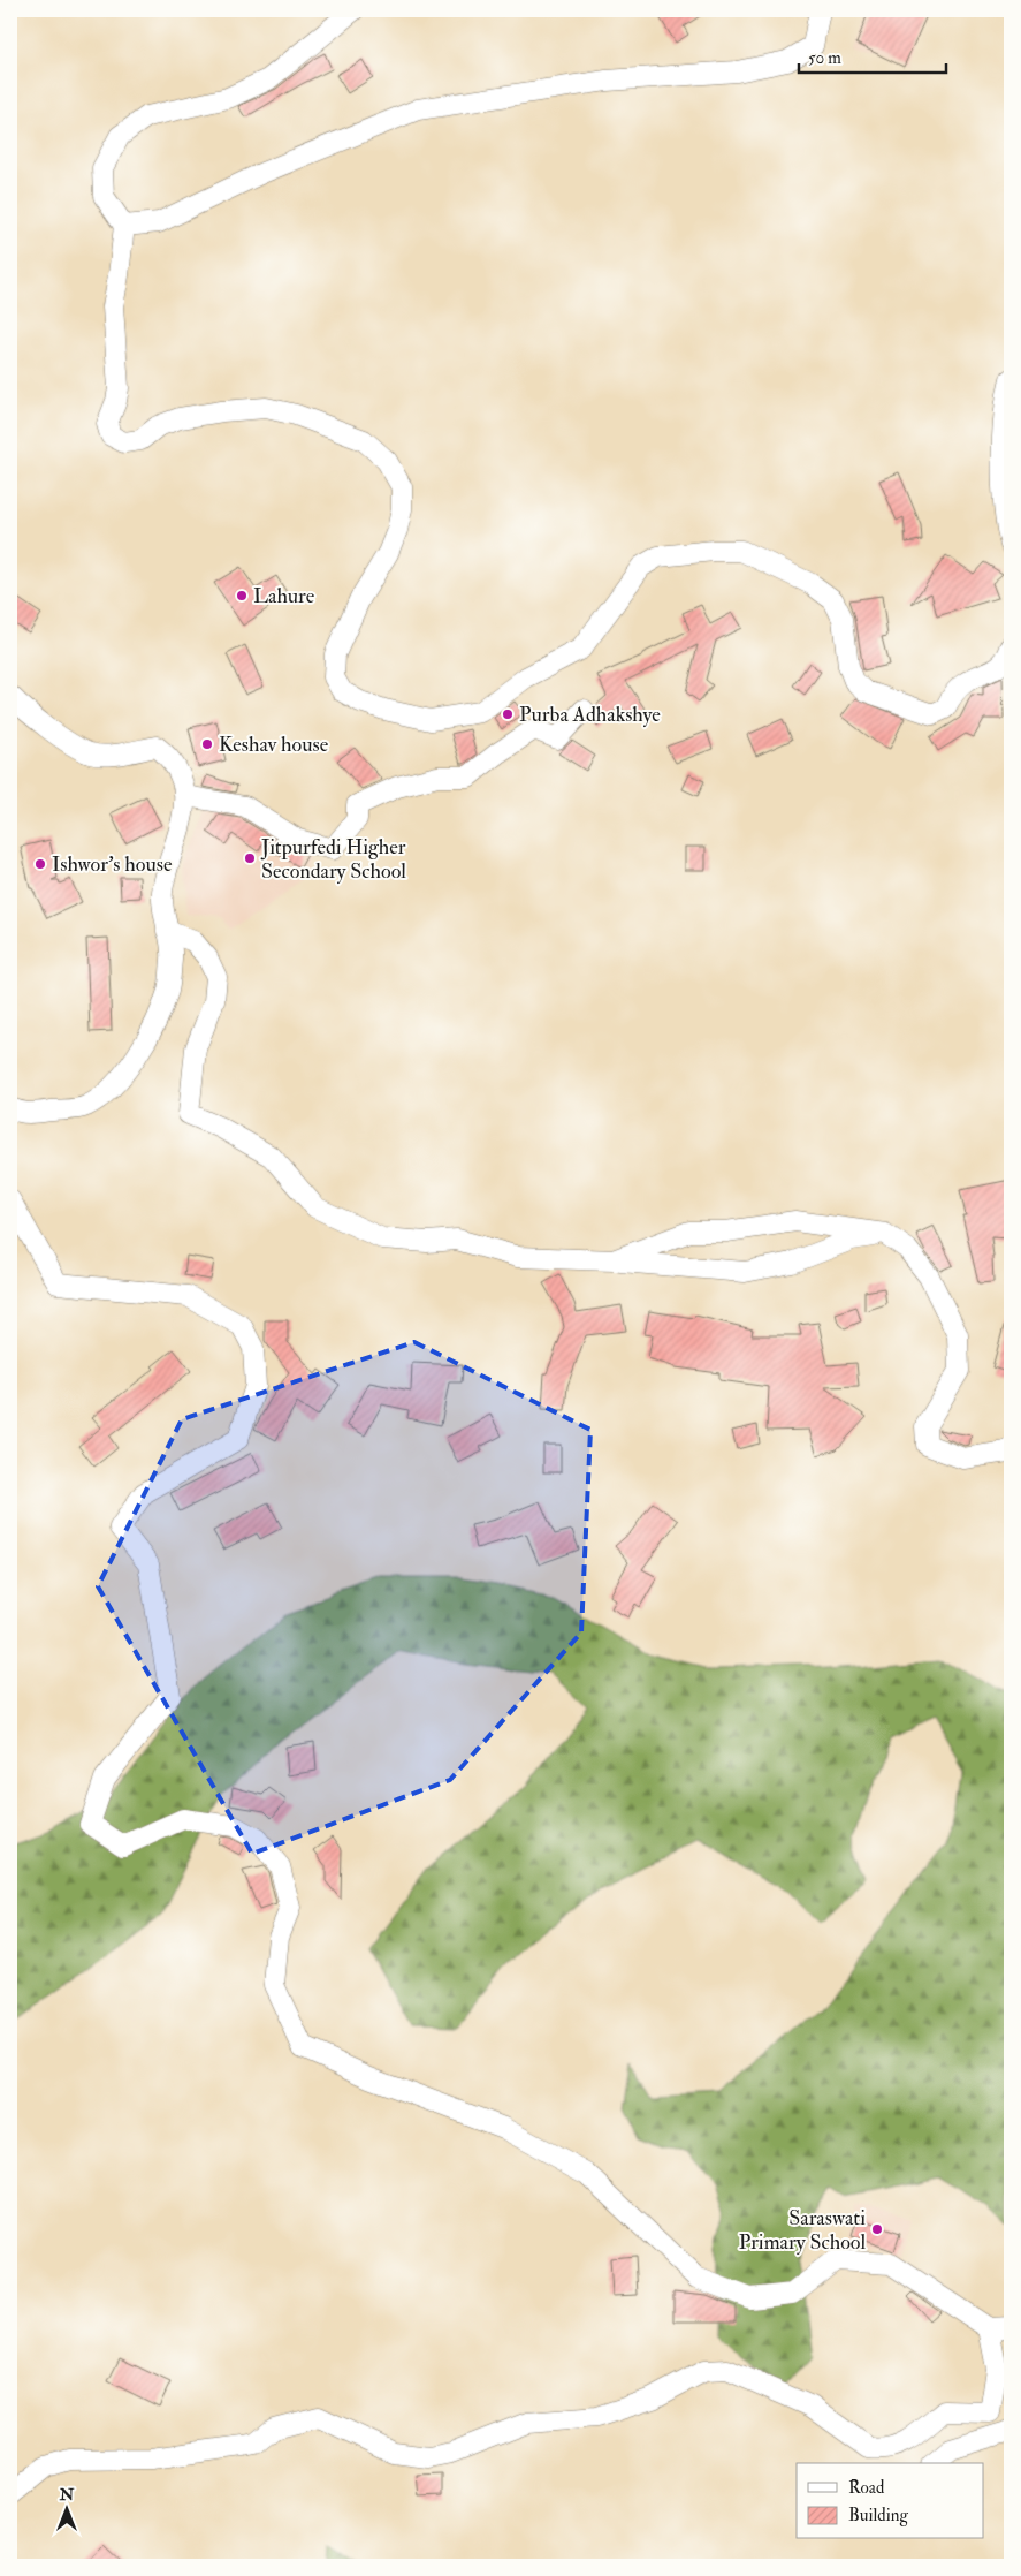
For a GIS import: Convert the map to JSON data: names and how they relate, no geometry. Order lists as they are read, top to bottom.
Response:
{
  "places": [
    "Lahure",
    "Purba Adhakshye",
    "Keshav house",
    "Jitpurfedi Higher Secondary School",
    "Ishwor's house",
    "Saraswati Primary School"
  ],
  "legend": ["Road", "Building"],
  "scale_bar": "50 m",
  "north": "top"
}
